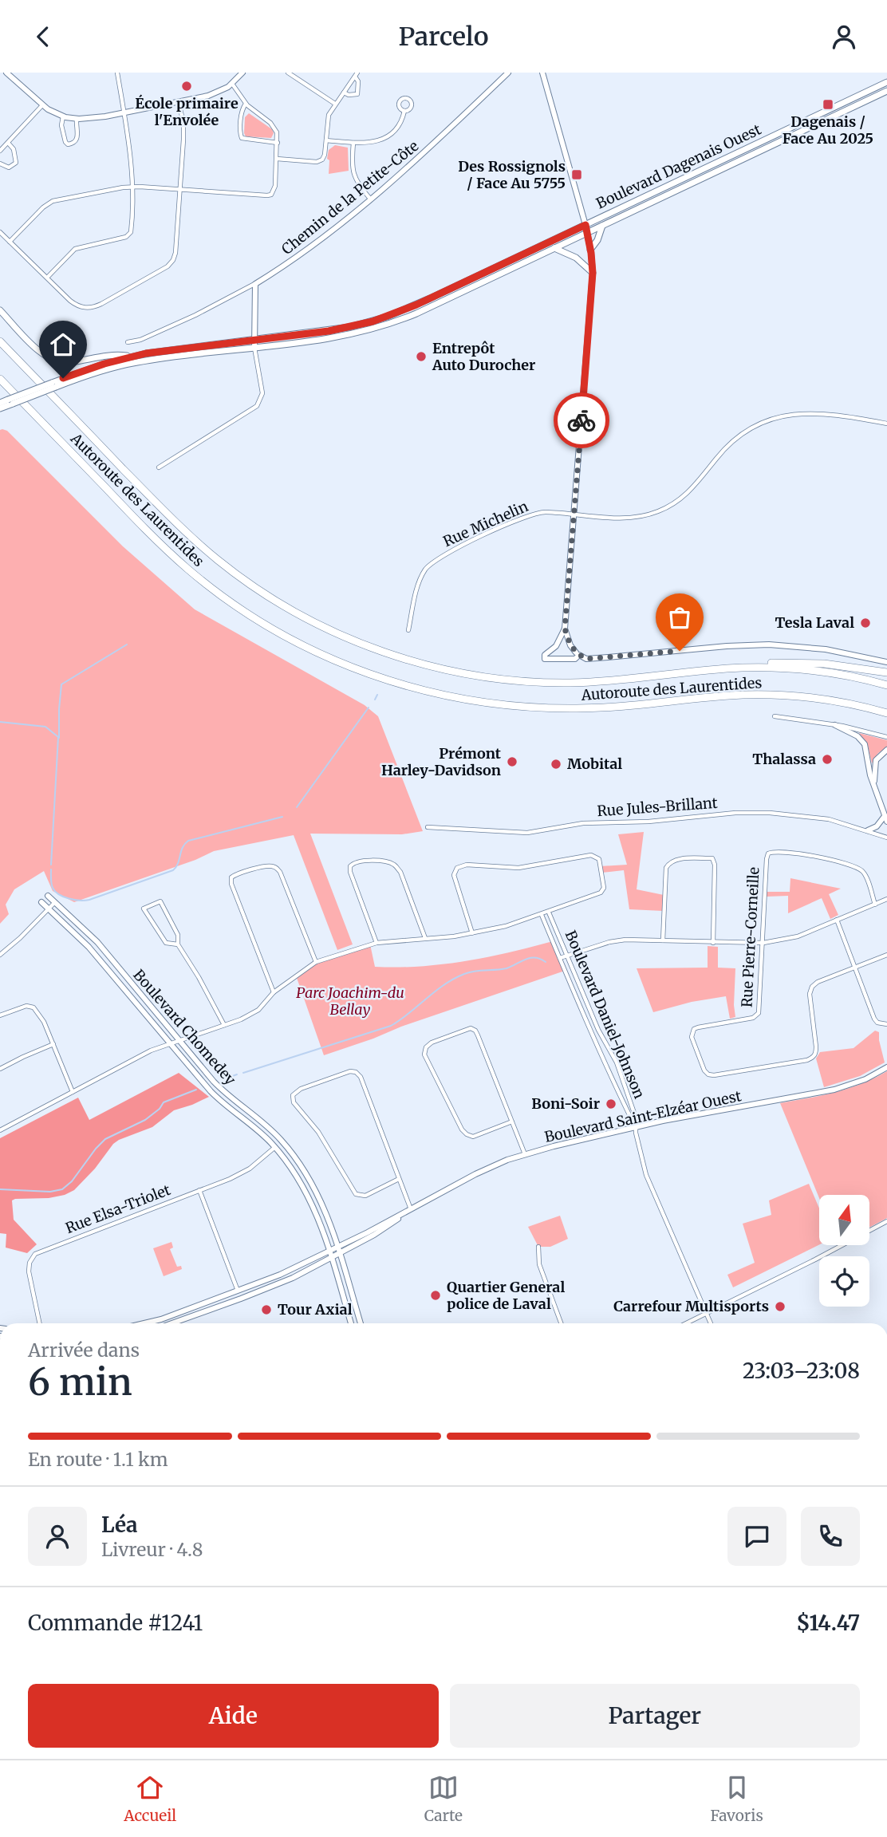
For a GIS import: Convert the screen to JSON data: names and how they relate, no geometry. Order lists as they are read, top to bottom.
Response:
{
  "streets": {
    "highway": ["Autoroute des Laurentides"],
    "main road": ["Boulevard Dagenais Ouest"],
    "street": [
      "Chemin de la Petite-Côte",
      "Rue Michelin",
      "Rue Jules-Brillant",
      "Rue Pierre-Corneille",
      "Boulevard Daniel-Johnson",
      "Boulevard Chomedey",
      "Boulevard Saint-Elzéar Ouest",
      "Rue Elsa-Triolet"
    ]
  },
  "crossings": [
    ["Boulevard Daniel-Johnson", "Boulevard Saint-Elzéar Ouest"],
    ["Boulevard Chomedey", "Boulevard Saint-Elzéar Ouest"],
    ["Boulevard Chomedey", "Rue Elsa-Triolet"]
  ],
  "parks": ["Parc Joachim-du Bellay"],
  "places": {
    "other": [
      "École primaire l'Envolée",
      "Entrepôt Auto Durocher",
      "Tesla Laval",
      "Thalassa",
      "Prémont Harley-Davidson",
      "Mobital",
      "Boni-Soir",
      "Quartier General police de Laval",
      "Carrefour Multisports",
      "Tour Axial"
    ],
    "transit": ["Dagenais / Face Au 2025", "Des Rossignols / Face Au 5755"]
  },
  "north": "top",
  "page": {
    "header": "Parcelo",
    "heading": ["6 min", "Arrivée dans", "23:03–23:08"],
    "panel": [
      "Léa",
      "Livreur · 4.8",
      "Commande #1241",
      "$14.47"
    ],
    "bar": "En route · 1.1 km",
    "buttons": ["Aide", "Partager"],
    "tabs": ["Accueil", "Carte", "Favoris"]
  }
}
